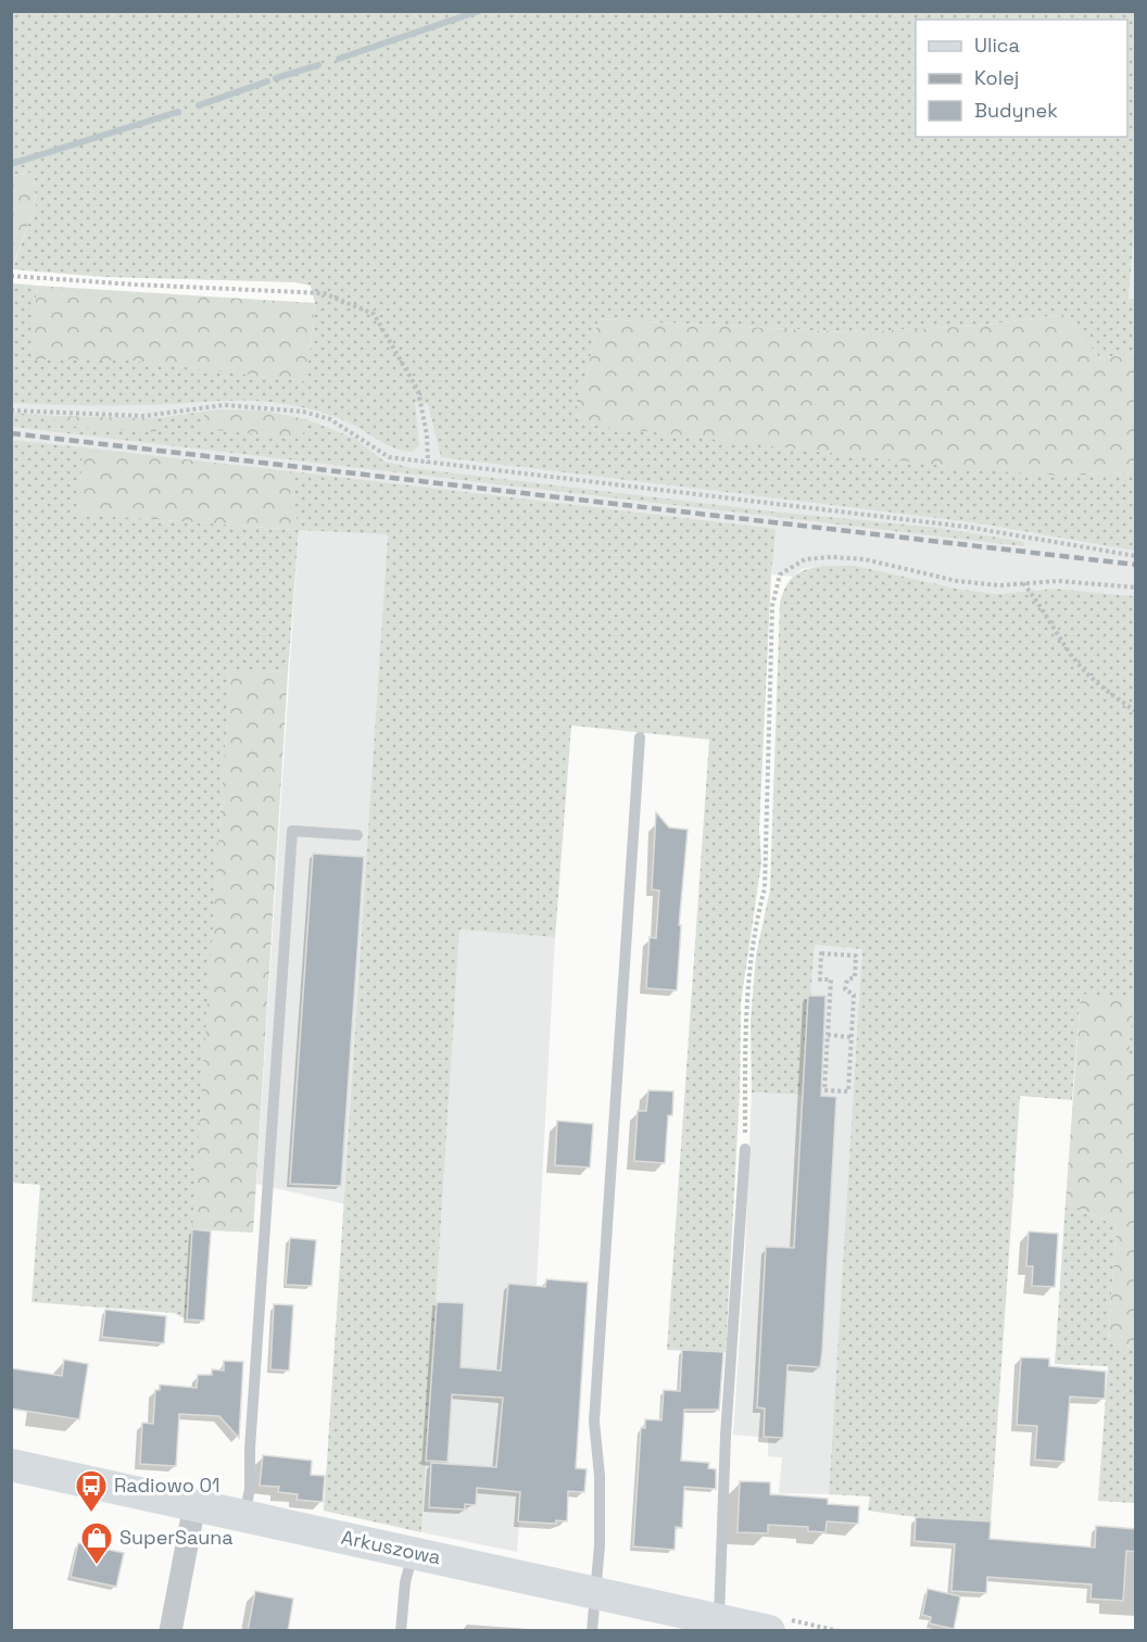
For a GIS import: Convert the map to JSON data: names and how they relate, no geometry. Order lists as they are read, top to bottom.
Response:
{
  "streets": {
    "main road": ["Arkuszowa"]
  },
  "places": {
    "bus stop": ["Radiowo 01"],
    "shop": ["SuperSauna"]
  },
  "legend": ["Ulica", "Kolej", "Budynek"]
}
